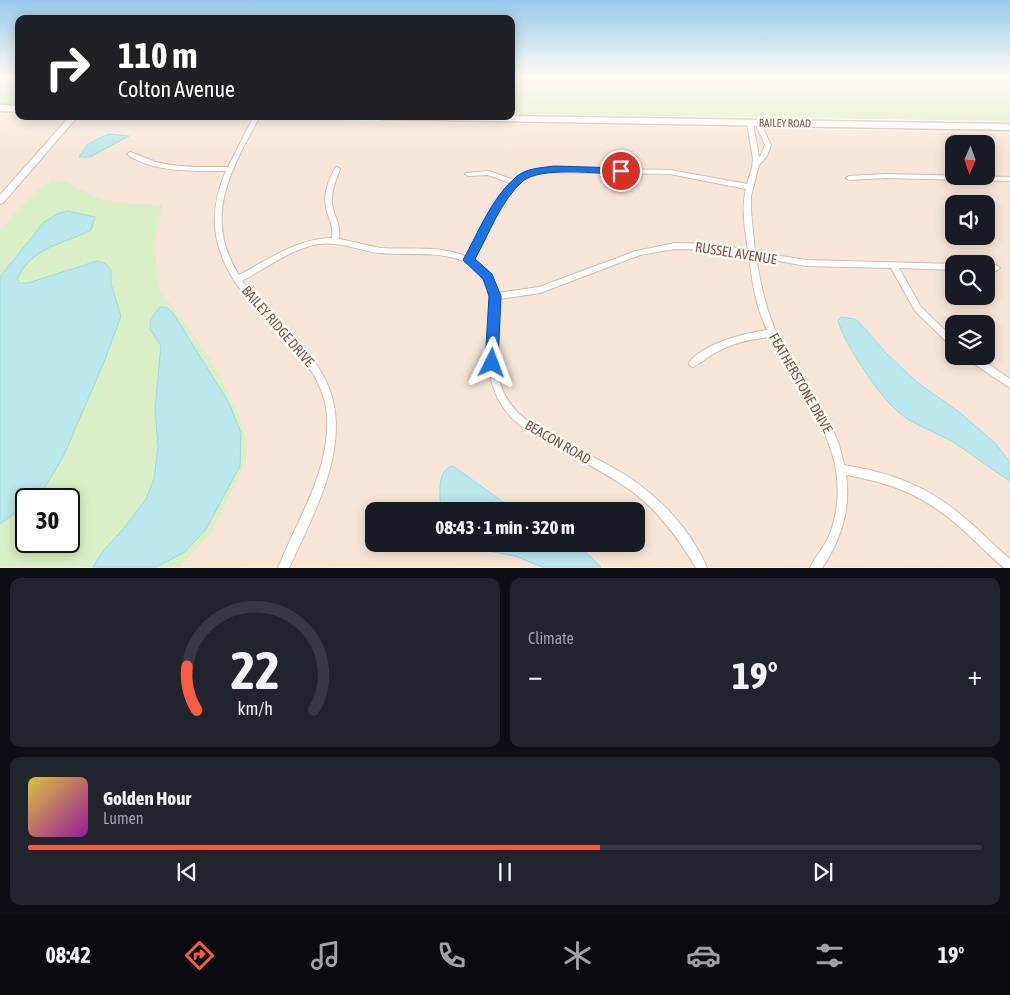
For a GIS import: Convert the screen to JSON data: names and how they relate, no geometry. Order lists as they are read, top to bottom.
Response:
{
  "streets": {
    "main road": ["BAILEY ROAD"],
    "street": [
      "RUSSEL AVENUE",
      "BAILEY RIDGE DRIVE",
      "FEATHERSTONE DRIVE",
      "BEACON ROAD"
    ]
  },
  "crossings": [
    ["BAILEY ROAD", "FEATHERSTONE DRIVE"],
    ["RUSSEL AVENUE", "FEATHERSTONE DRIVE"],
    ["RUSSEL AVENUE", "BEACON ROAD"],
    ["BAILEY RIDGE DRIVE", "BEACON ROAD"]
  ],
  "north": "bottom",
  "page": {
    "turn": ["110 m", "Colton Avenue"],
    "limit": "30",
    "trip": "08:43 · 1 min · 320 m",
    "tile": "Climate",
    "heat": ["−", "19°", "+"],
    "song": ["Golden Hour", "Lumen"],
    "tabs": ["08:42", "19°"],
    "gauge": ["22", "km/h"]
  }
}
